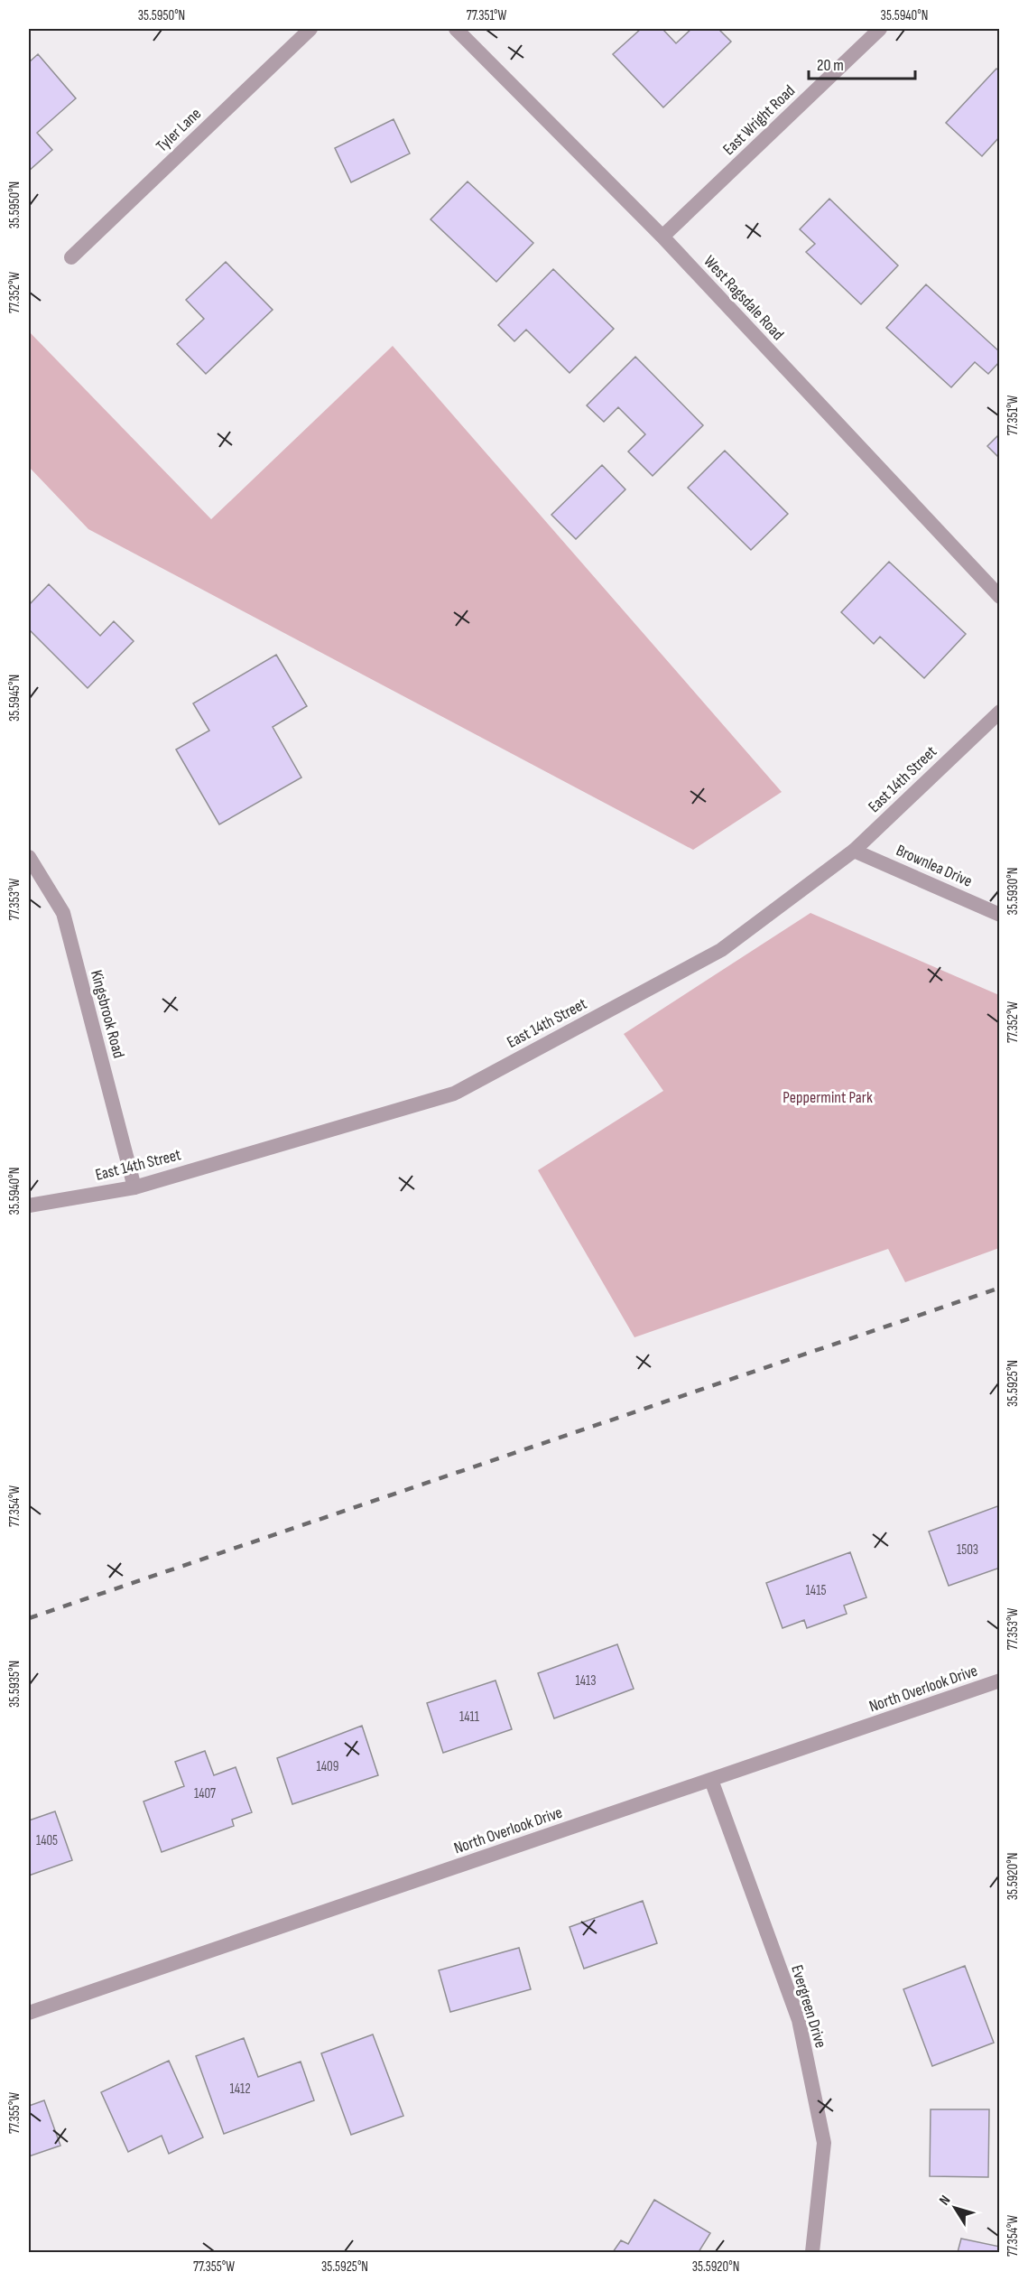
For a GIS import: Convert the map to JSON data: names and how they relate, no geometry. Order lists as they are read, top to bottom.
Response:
{
  "streets": {
    "street": [
      "East Wright Road",
      "Tyler Lane",
      "West Ragsdale Road",
      "East 14th Street",
      "Brownlea Drive",
      "Kingsbrook Road",
      "North Overlook Drive",
      "Evergreen Drive"
    ]
  },
  "crossings": [
    ["East Wright Road", "West Ragsdale Road"],
    ["East 14th Street", "Brownlea Drive"],
    ["East 14th Street", "Kingsbrook Road"],
    ["North Overlook Drive", "Evergreen Drive"]
  ],
  "parks": ["Peppermint Park"],
  "house_numbers": [
    "1503",
    "1415",
    "1413",
    "1411",
    "1409",
    "1407",
    "1405",
    "1412"
  ],
  "scale_bar": "20 m",
  "north": "top left",
  "coordinates": [
    "35.5950°N",
    "77.351°W",
    "35.5940°N",
    "77.352°W",
    "35.5945°N",
    "35.5930°N",
    "77.353°W",
    "35.5925°N",
    "77.354°W",
    "35.5935°N",
    "35.5920°N",
    "77.355°W"
  ]
}
